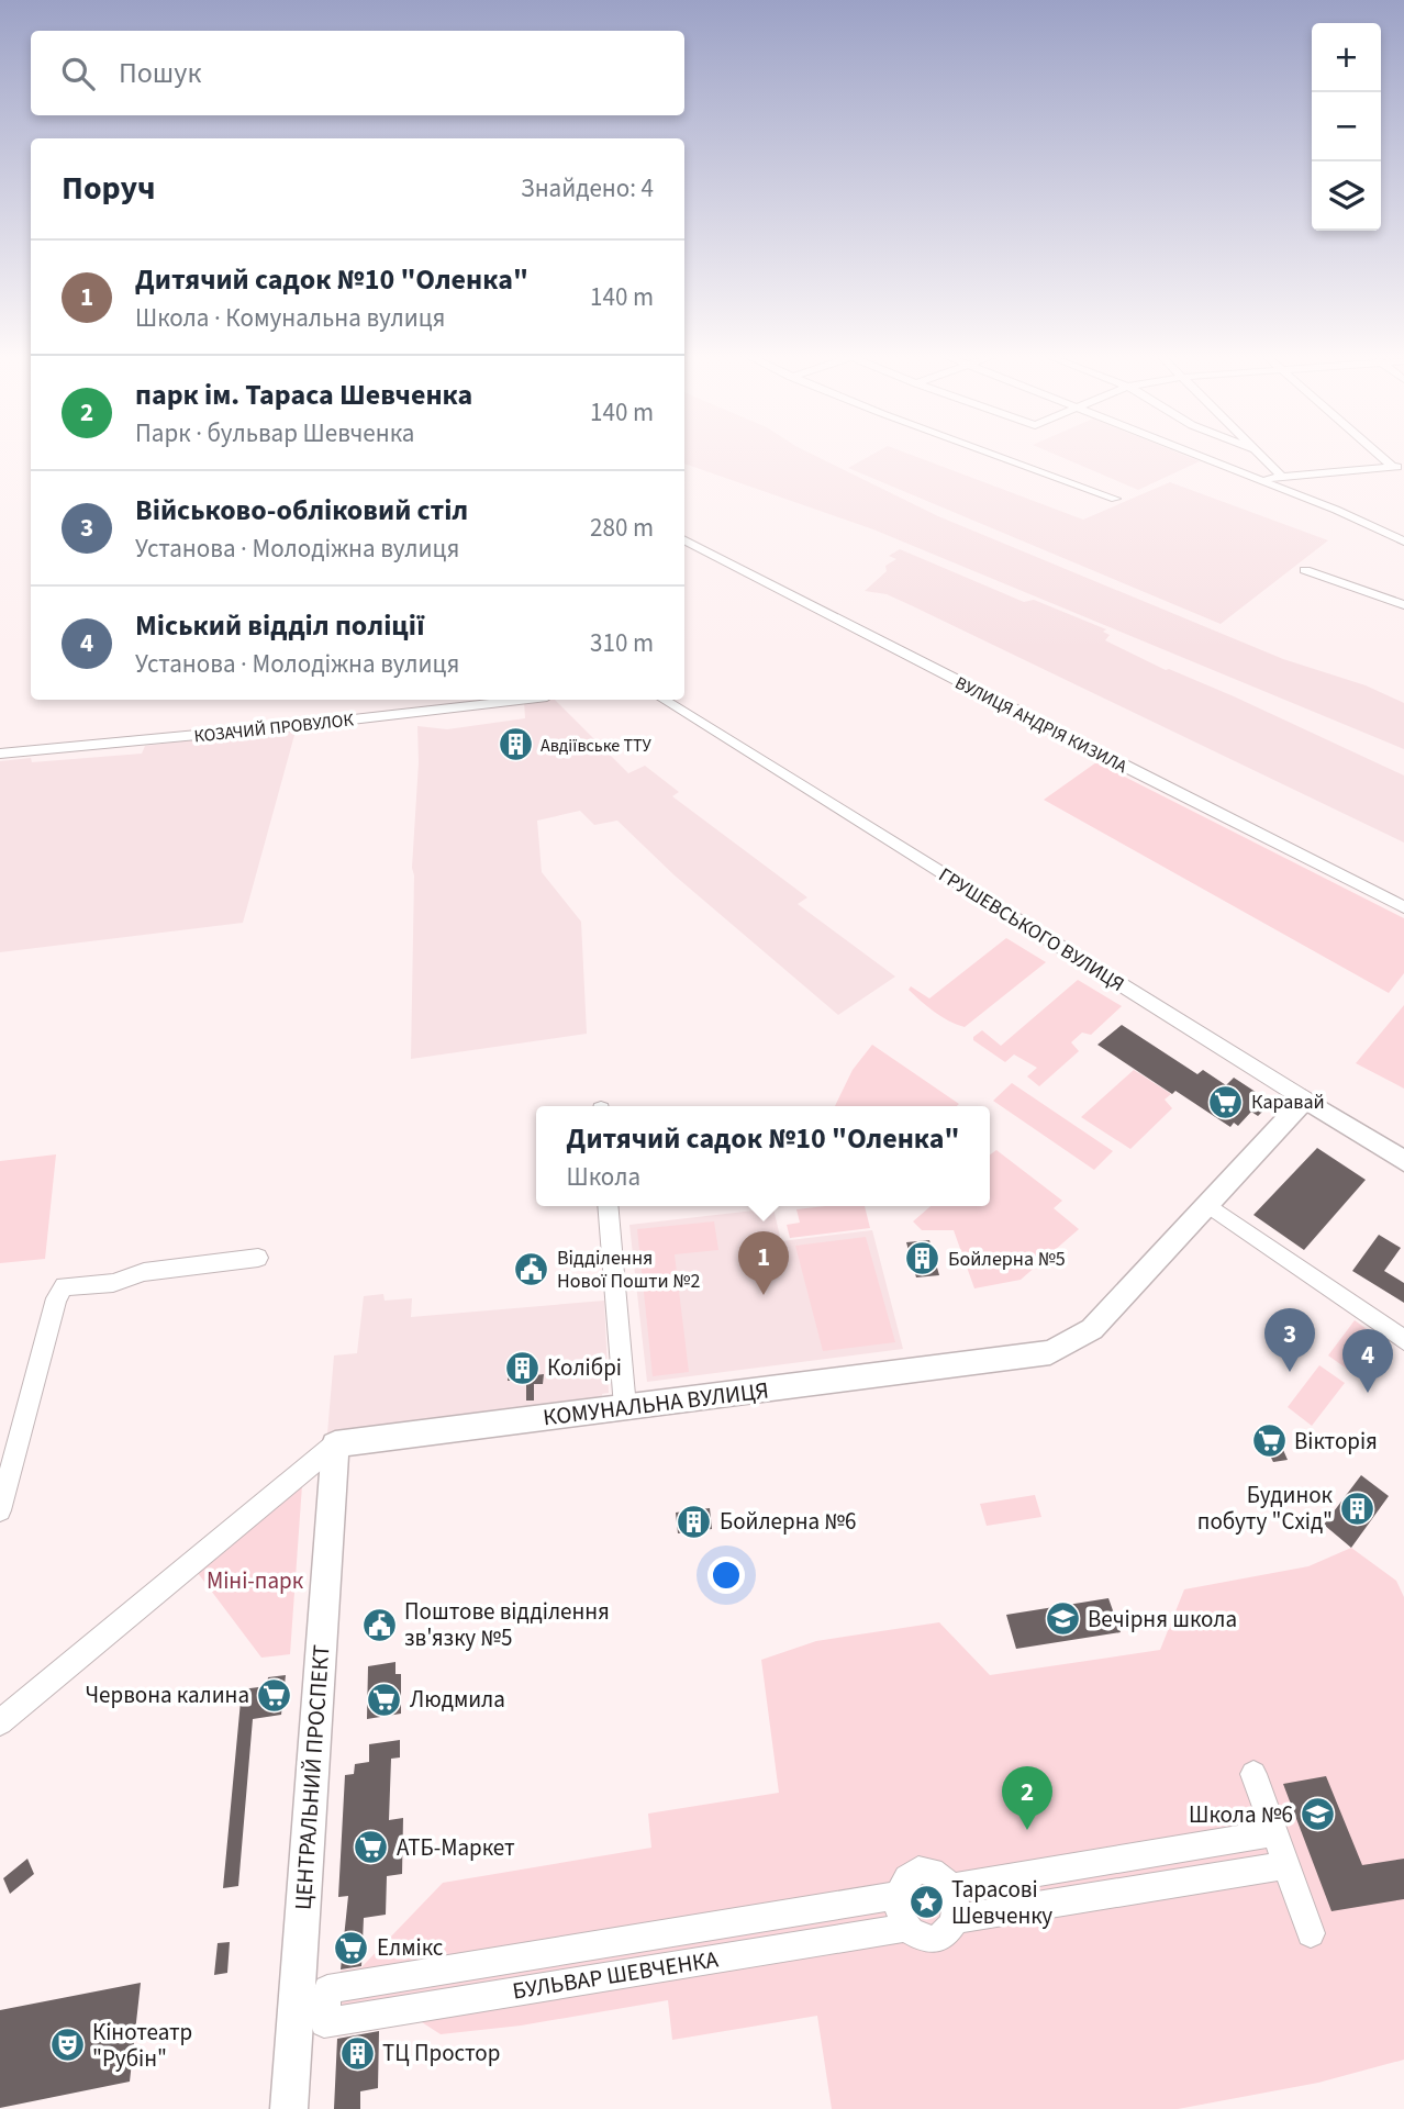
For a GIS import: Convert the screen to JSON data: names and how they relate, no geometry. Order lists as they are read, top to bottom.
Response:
{
  "streets": {
    "main road": ["ГРУШЕВСЬКОГО ВУЛИЦЯ", "КОМУНАЛЬНА ВУЛИЦЯ", "ЦЕНТРАЛЬНИЙ ПРОСПЕКТ"],
    "street": ["ВУЛИЦЯ АНДРІЯ КИЗИЛА", "КОЗАЧИЙ ПРОВУЛОК", "БУЛЬВАР ШЕВЧЕНКА"]
  },
  "crossings": [
    ["ГРУШЕВСЬКОГО ВУЛИЦЯ", "КОМУНАЛЬНА ВУЛИЦЯ"],
    ["КОМУНАЛЬНА ВУЛИЦЯ", "ЦЕНТРАЛЬНИЙ ПРОСПЕКТ"]
  ],
  "parks": ["Міні-парк"],
  "places": {
    "building": [
      "Авдіївське ТТУ",
      "Бойлерна №5",
      "Колібрі",
      "Будинок побуту \"Схід\"",
      "Бойлерна №6",
      "ТЦ Простор"
    ],
    "supermarket": [
      "Каравай",
      "Вікторія",
      "Червона калина",
      "Людмила",
      "АТБ-Маркет",
      "Елмікс"
    ],
    "public building": ["Відділення Нової Пошти №2", "Поштове відділення зв'язку №5"],
    "school or university": ["Вечірня школа", "Школа №6"],
    "place": ["Тарасові Шевченку"],
    "theatre": ["Кінотеатр \"Рубін\""]
  },
  "page": {
    "map_buttons": ["+", "−"],
    "search": "Пошук",
    "heading": ["Поруч", "Знайдено: 4"],
    "list": [
      {
        "mark": "1",
        "name": "Дитячий садок №10 \"Оленка\"",
        "note": "Школа · Комунальна вулиця",
        "value": "140 m"
      },
      {
        "mark": "2",
        "name": "парк ім. Тараса Шевченка",
        "note": "Парк · бульвар Шевченка",
        "value": "140 m"
      },
      {
        "mark": "3",
        "name": "Військово-обліковий стіл",
        "note": "Установа · Молодіжна вулиця",
        "value": "280 m"
      },
      {
        "mark": "4",
        "name": "Міський відділ поліції",
        "note": "Установа · Молодіжна вулиця",
        "value": "310 m"
      }
    ],
    "popup": ["Дитячий садок №10 \"Оленка\"", "Школа"],
    "pins": [
      "1",
      "3",
      "4",
      "2"
    ]
  }
}
